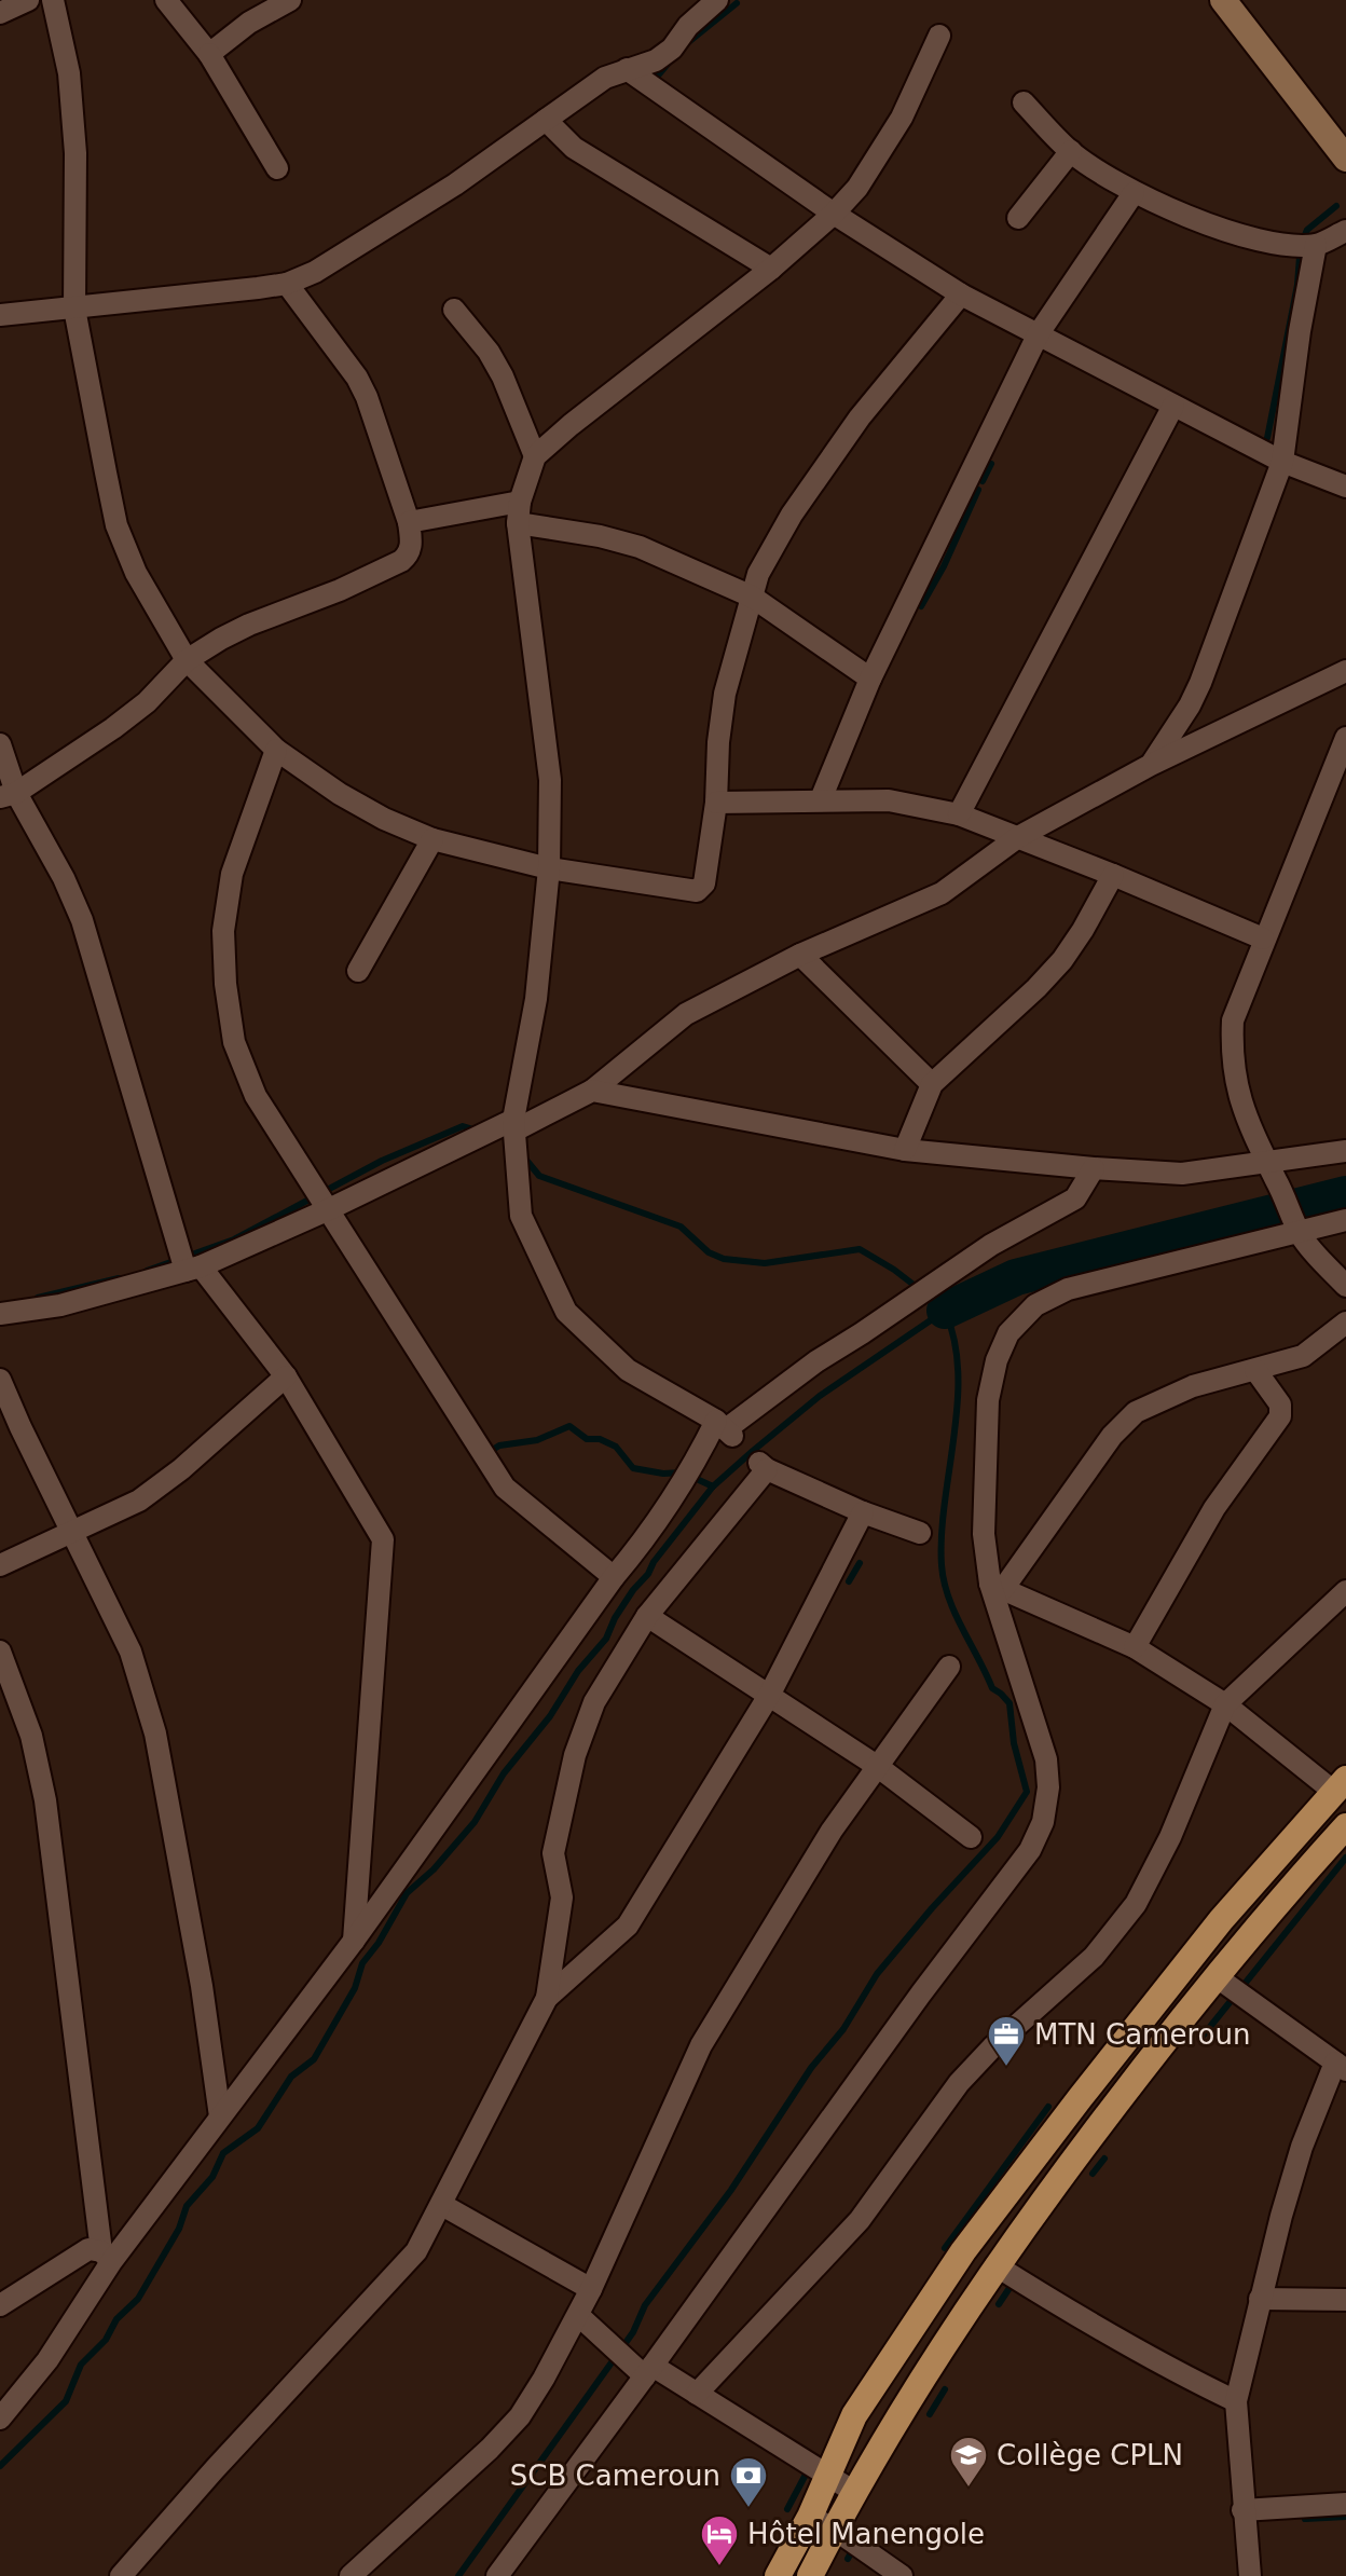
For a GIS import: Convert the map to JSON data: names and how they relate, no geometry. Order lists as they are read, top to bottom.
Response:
{
  "places": {
    "office": ["MTN Cameroun"],
    "school or university": ["Collège CPLN"],
    "bank": ["SCB Cameroun"],
    "hotel": ["Hôtel Manengole"]
  }
}
